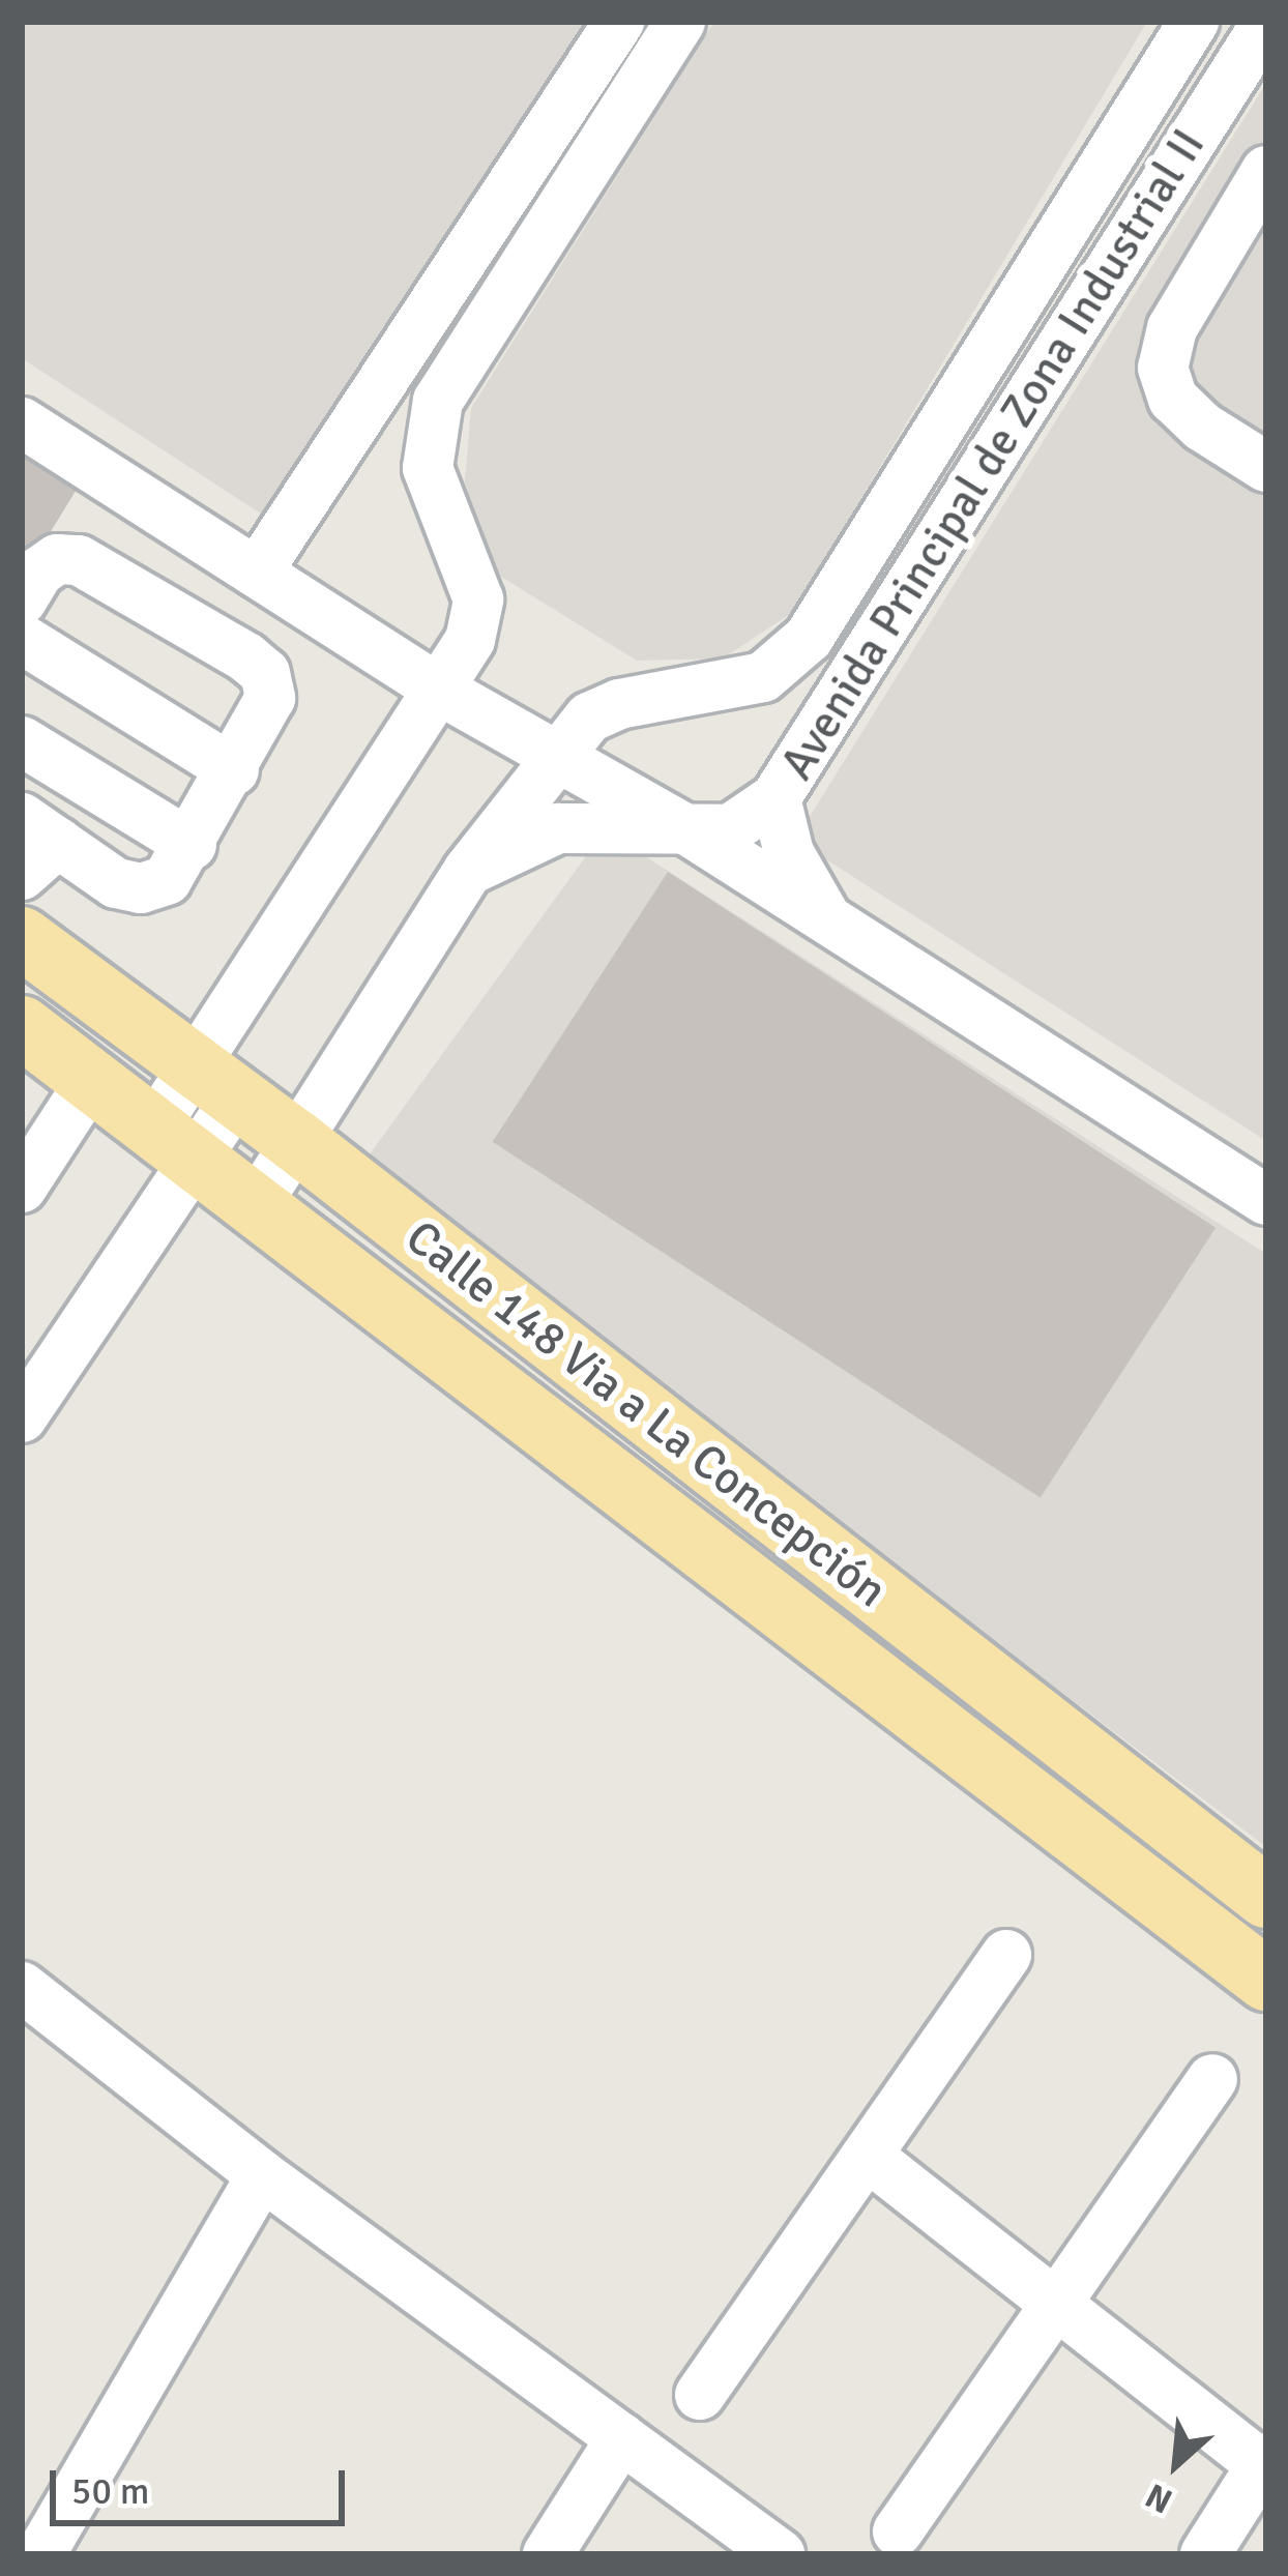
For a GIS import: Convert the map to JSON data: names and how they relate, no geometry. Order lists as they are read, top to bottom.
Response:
{
  "streets": {
    "main road": ["Calle 148 Via a La Concepción"],
    "street": ["Avenida Principal de Zona Industrial II"]
  },
  "crossings": [
    ["Avenida Principal de Zona Industrial II", "Calle 148 Via a La Concepción"]
  ],
  "scale_bar": "50 m",
  "north": "bottom left"
}
